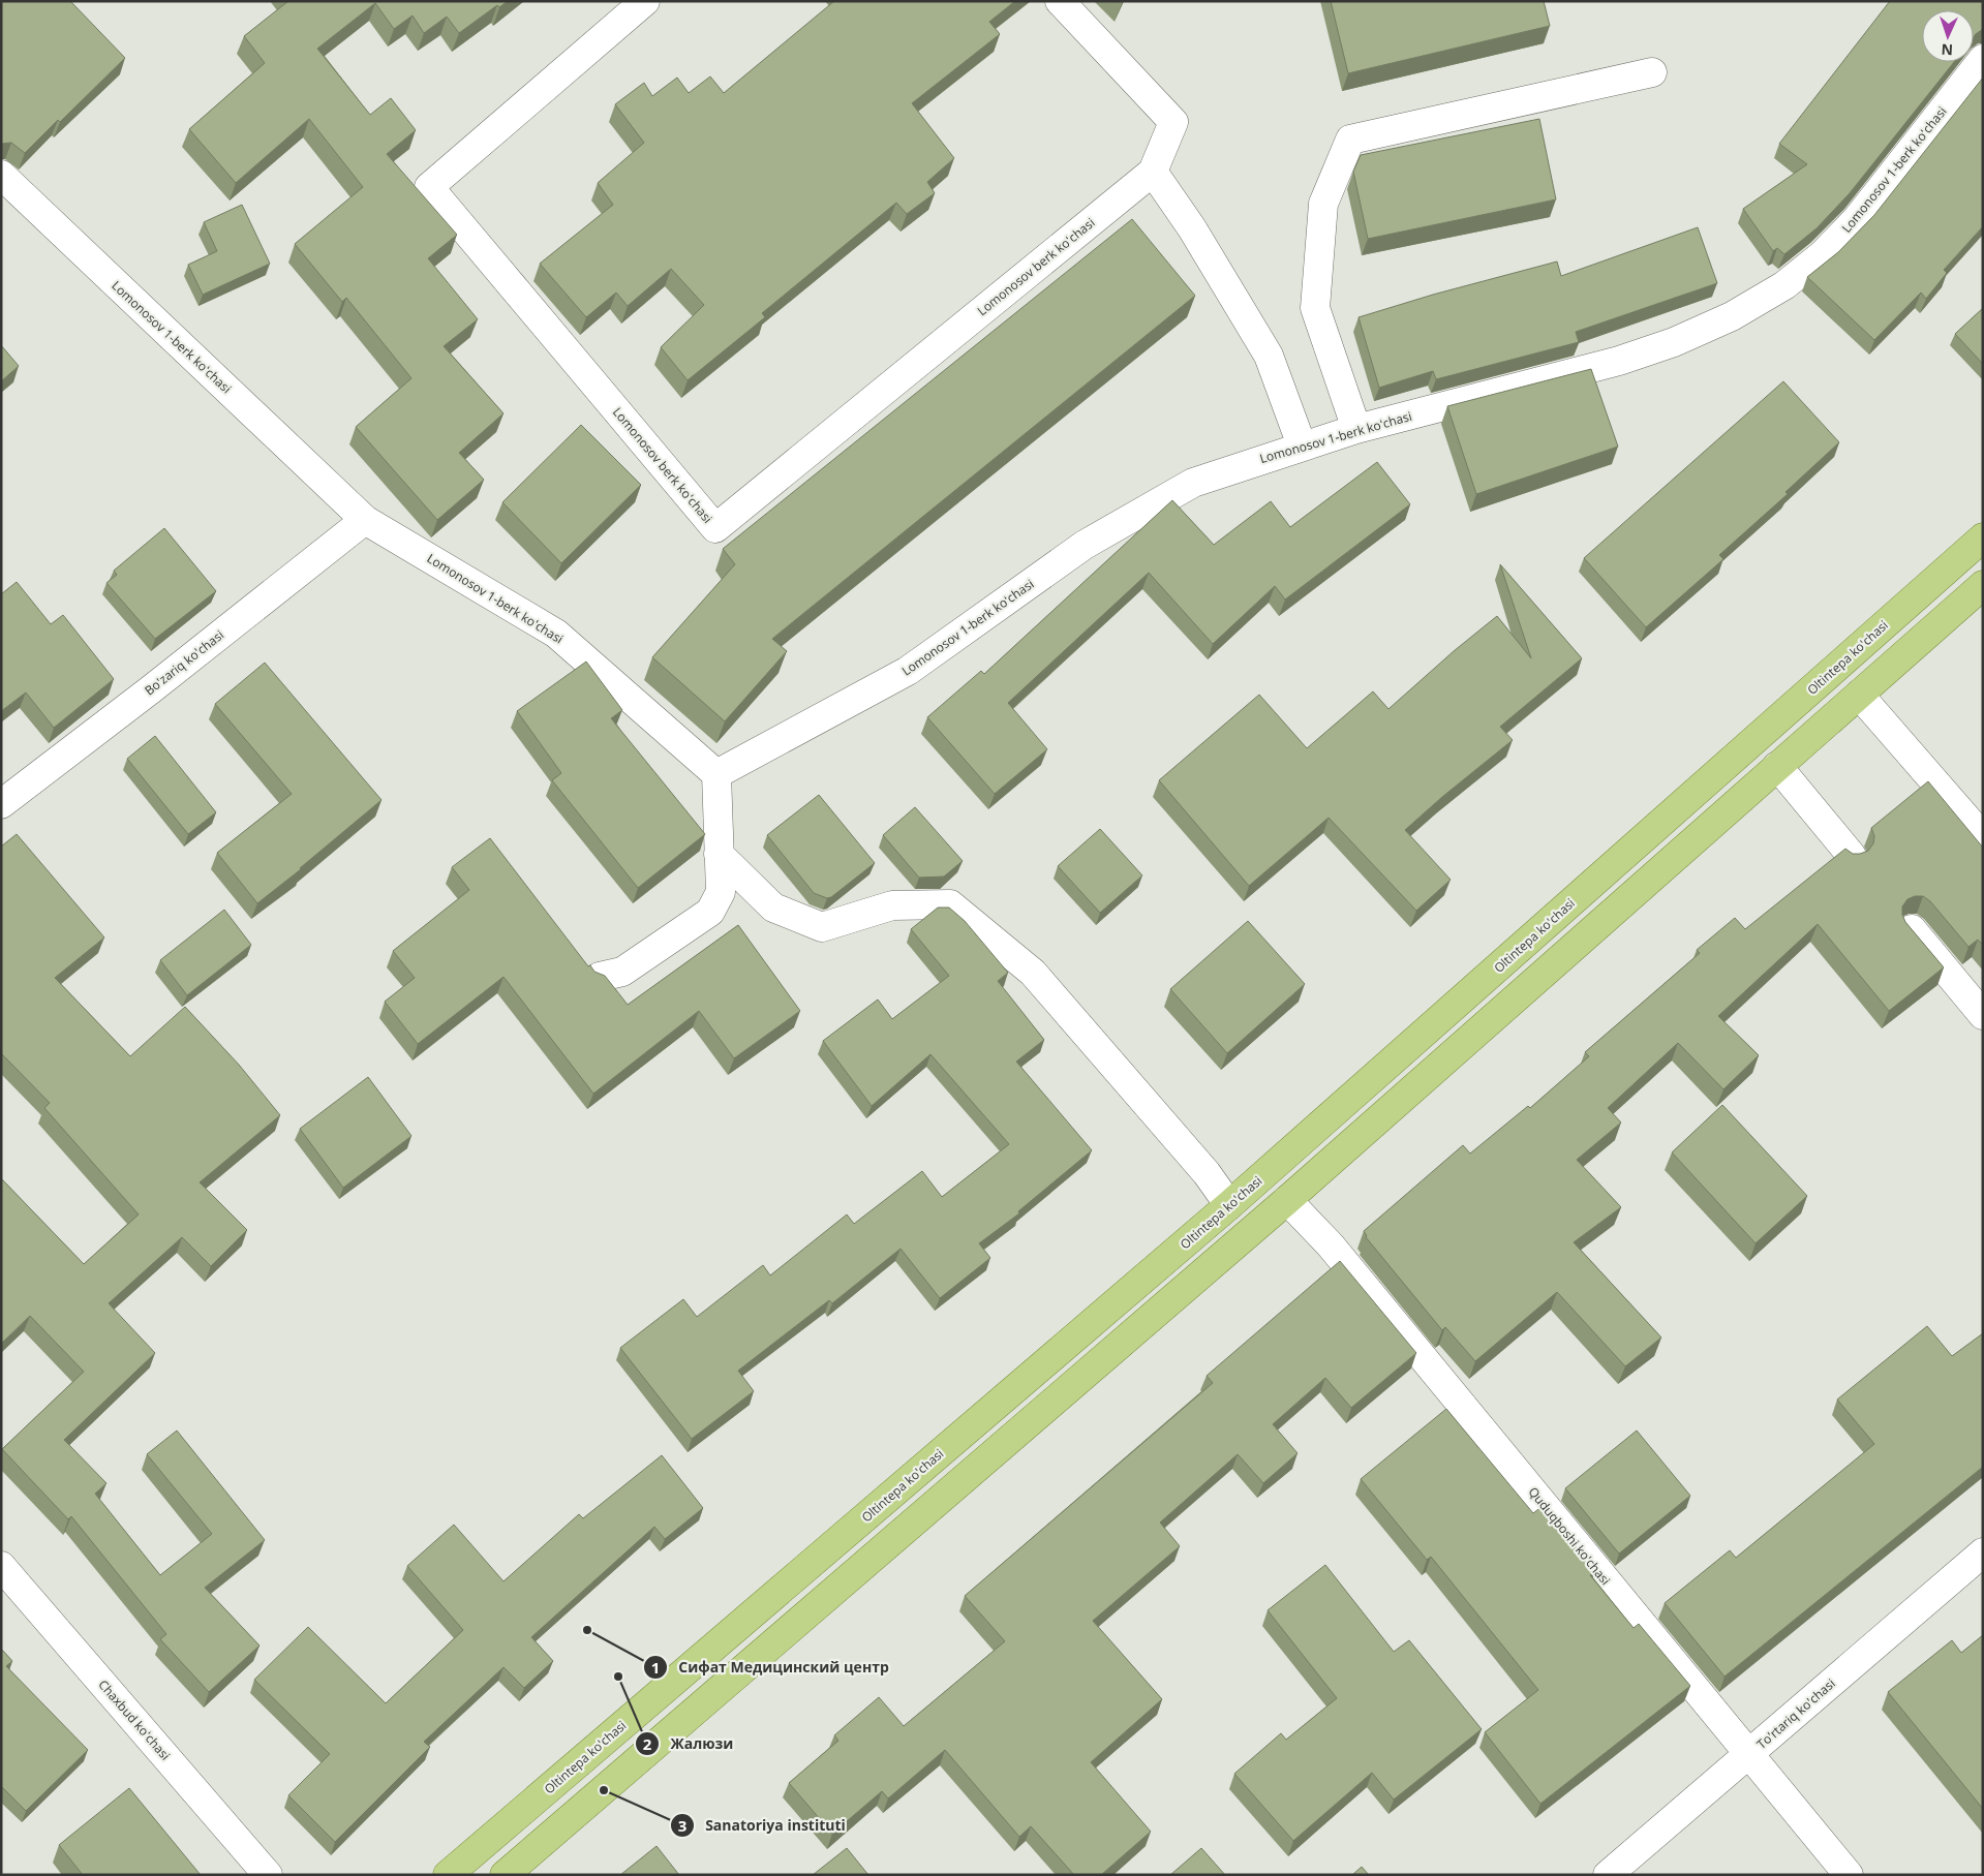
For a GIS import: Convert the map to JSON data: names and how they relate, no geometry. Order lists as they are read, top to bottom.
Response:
{
  "streets": {
    "main road": ["Oltintepa ko'chasi"],
    "street": [
      "Lomonosov 1-berk koʻchasi",
      "Lomonosov berk koʻchasi",
      "Bo'zariq ko'chasi",
      "Quduqboshi ko'chasi",
      "To'rtariq ko'chasi",
      "Chaxbud koʻchasi"
    ]
  },
  "crossings": [
    ["Lomonosov 1-berk koʻchasi", "Bo'zariq ko'chasi"],
    ["Quduqboshi ko'chasi", "To'rtariq ko'chasi"]
  ],
  "places": ["Сифат Медицинский центр", "Жалюзи", "Sanatoriya instituti"],
  "north": "bottom"
}
